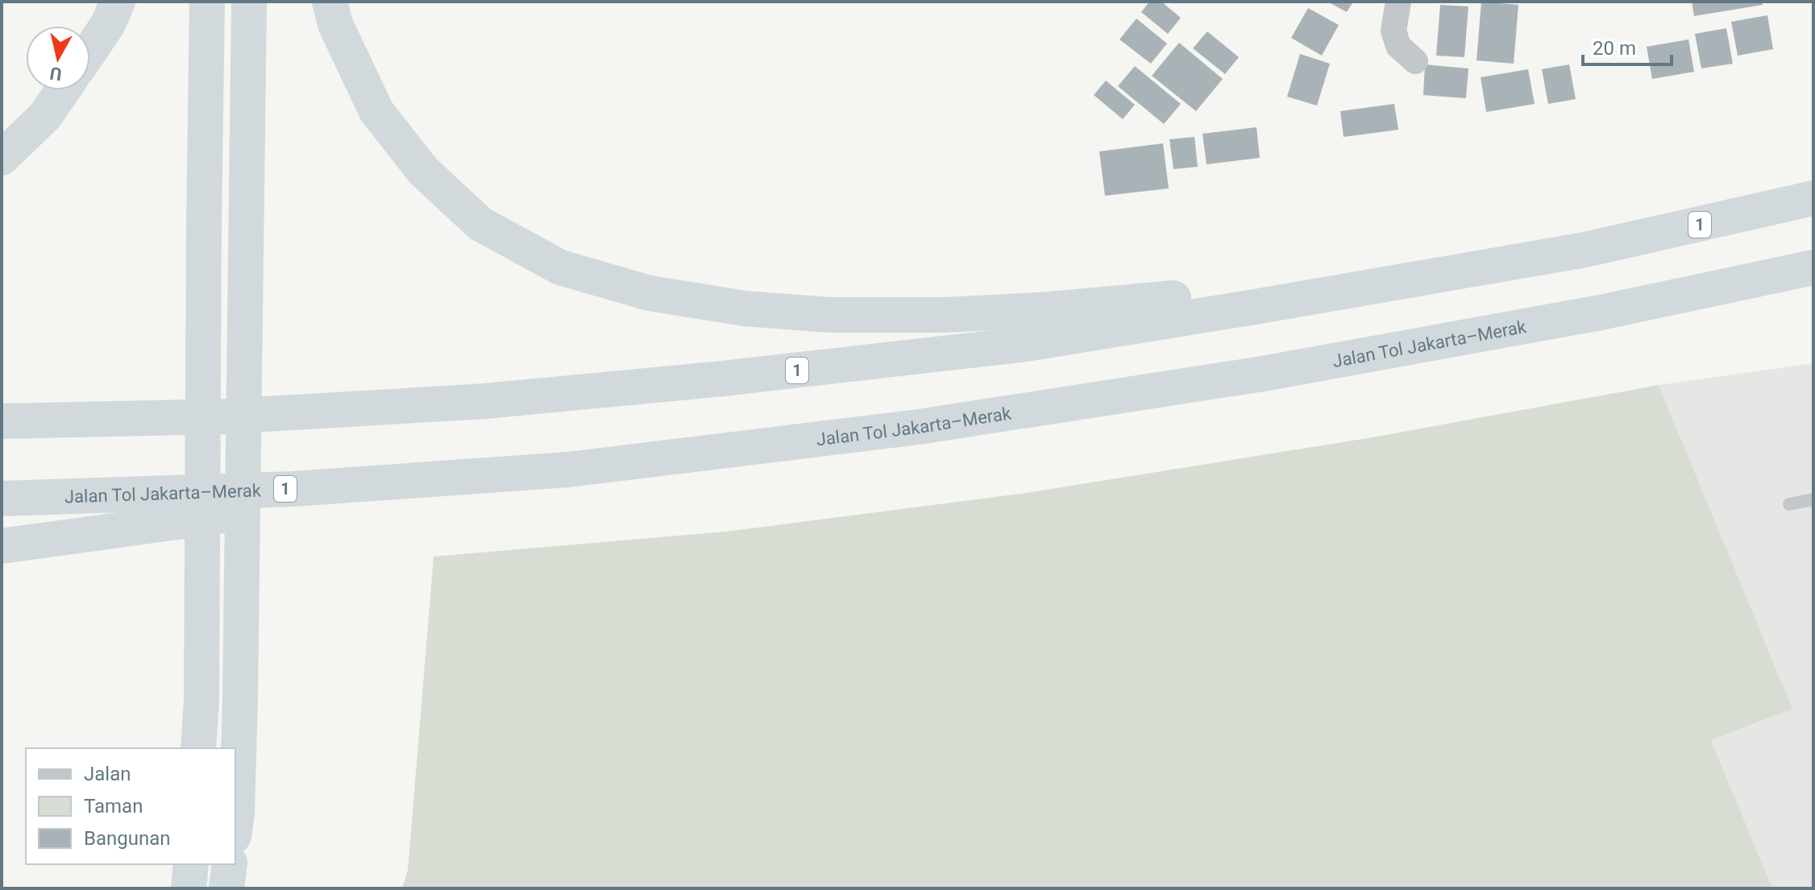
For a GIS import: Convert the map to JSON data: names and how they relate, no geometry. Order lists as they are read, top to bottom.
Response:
{
  "streets": {
    "highway": ["1", "Jalan Tol Jakarta–Merak"]
  },
  "legend": ["Jalan", "Taman", "Bangunan"],
  "scale_bar": "20 m",
  "north": "bottom"
}
